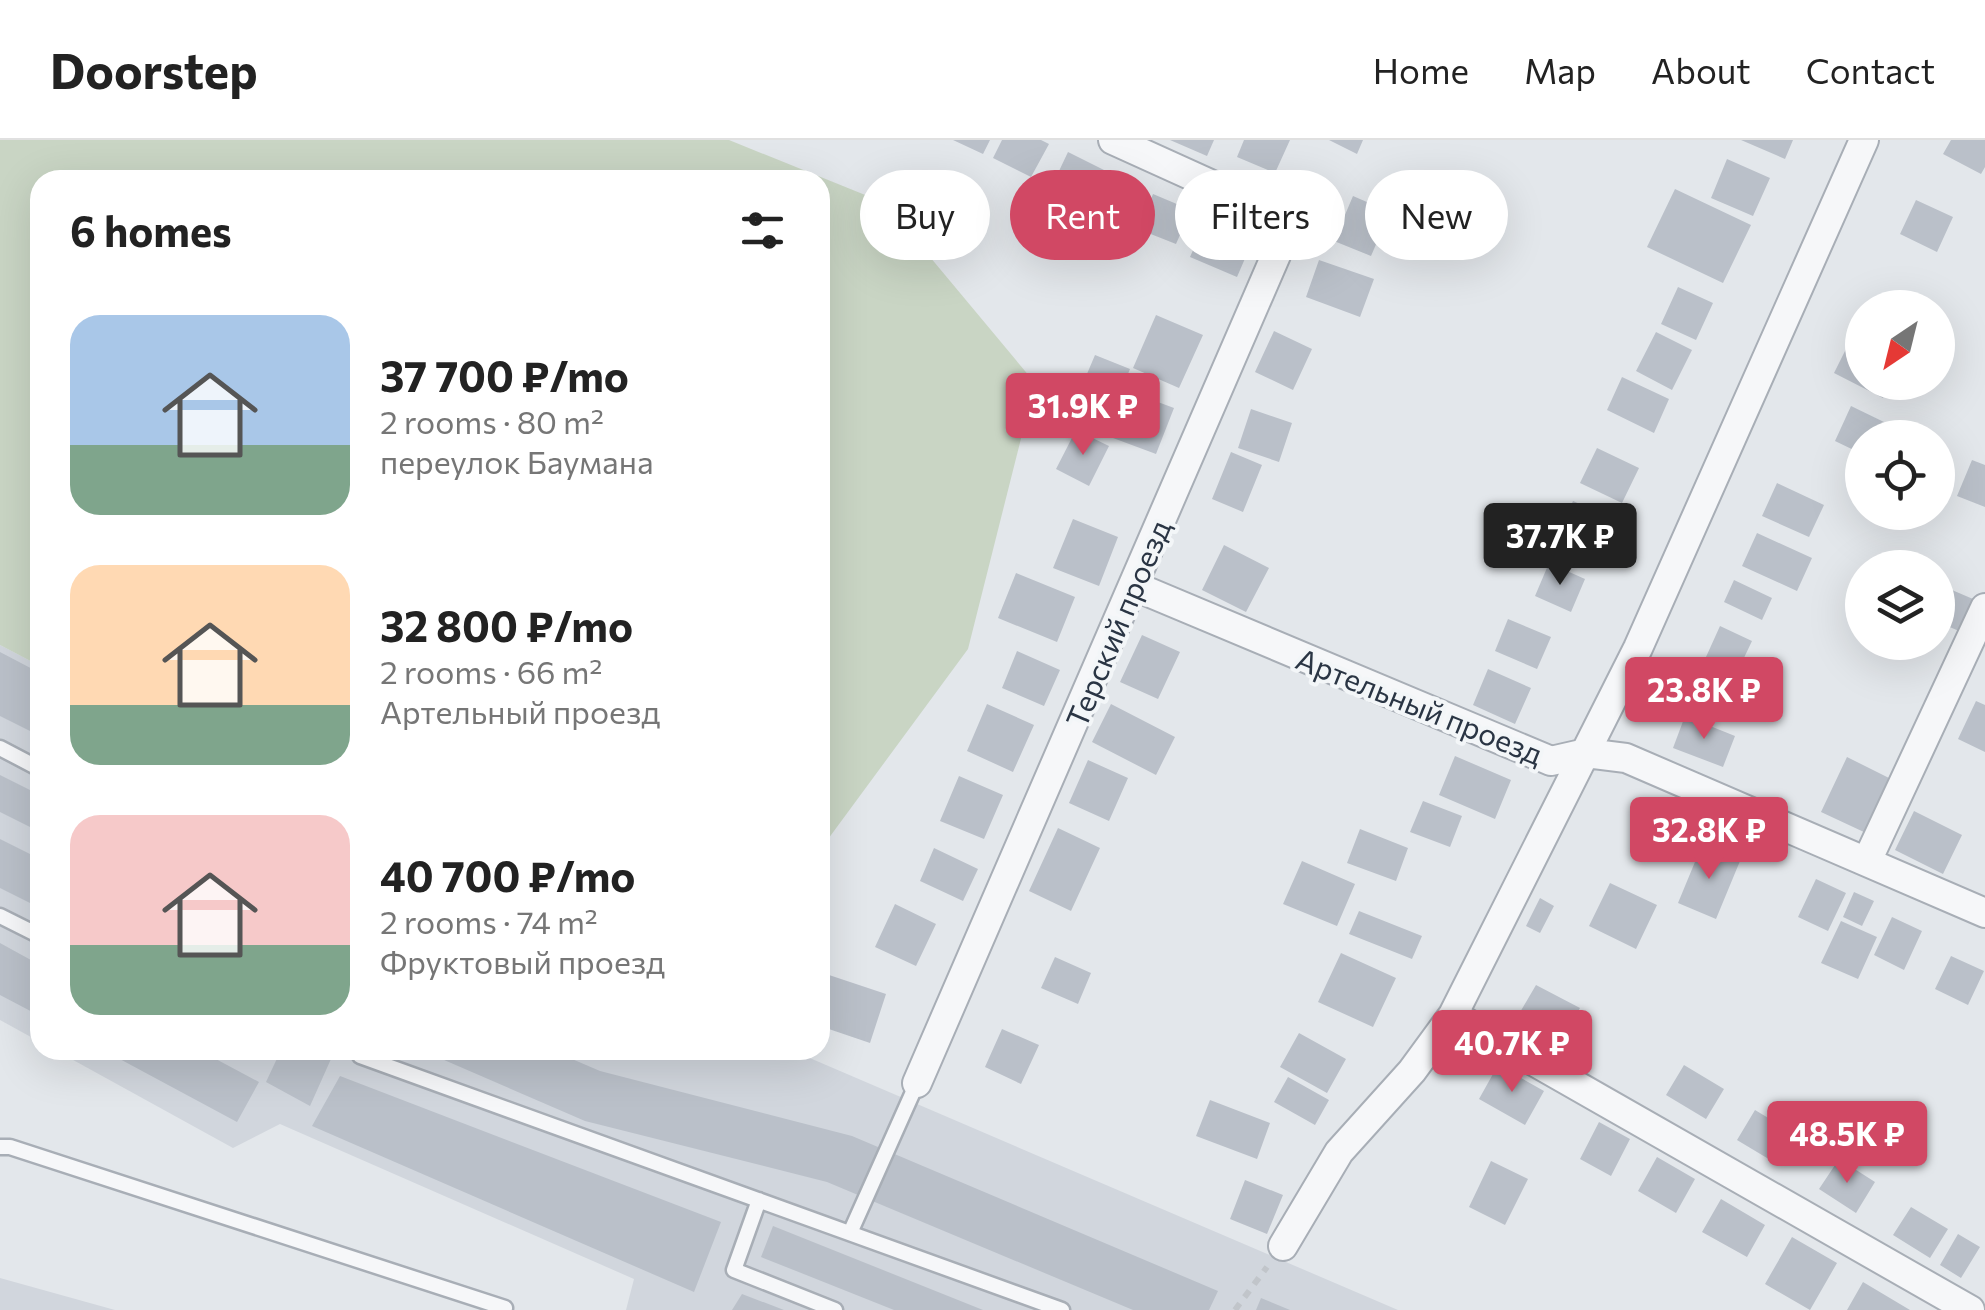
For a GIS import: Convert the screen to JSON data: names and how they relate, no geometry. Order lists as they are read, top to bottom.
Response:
{
  "streets": {
    "street": ["Терский проезд", "Артельный проезд"]
  },
  "crossings": [
    ["Терский проезд", "Артельный проезд"]
  ],
  "north": "bottom left",
  "page": {
    "header": "Doorstep",
    "nav": [
      "Home",
      "Map",
      "About",
      "Contact"
    ],
    "chip": [
      "Buy",
      "Rent",
      "Filters",
      "New"
    ],
    "heading": "6 homes",
    "list": [
      {
        "name": "37 700 ₽/mo",
        "note": "2 rooms · 80 m² · переулок Баумана"
      },
      {
        "name": "32 800 ₽/mo",
        "note": "2 rooms · 66 m² · Артельный проезд"
      },
      {
        "name": "40 700 ₽/mo",
        "note": "2 rooms · 74 m² · Фруктовый проезд"
      }
    ],
    "price": [
      "31.9K ₽",
      "37.7K ₽",
      "23.8K ₽",
      "32.8K ₽",
      "40.7K ₽",
      "48.5K ₽"
    ]
  }
}
